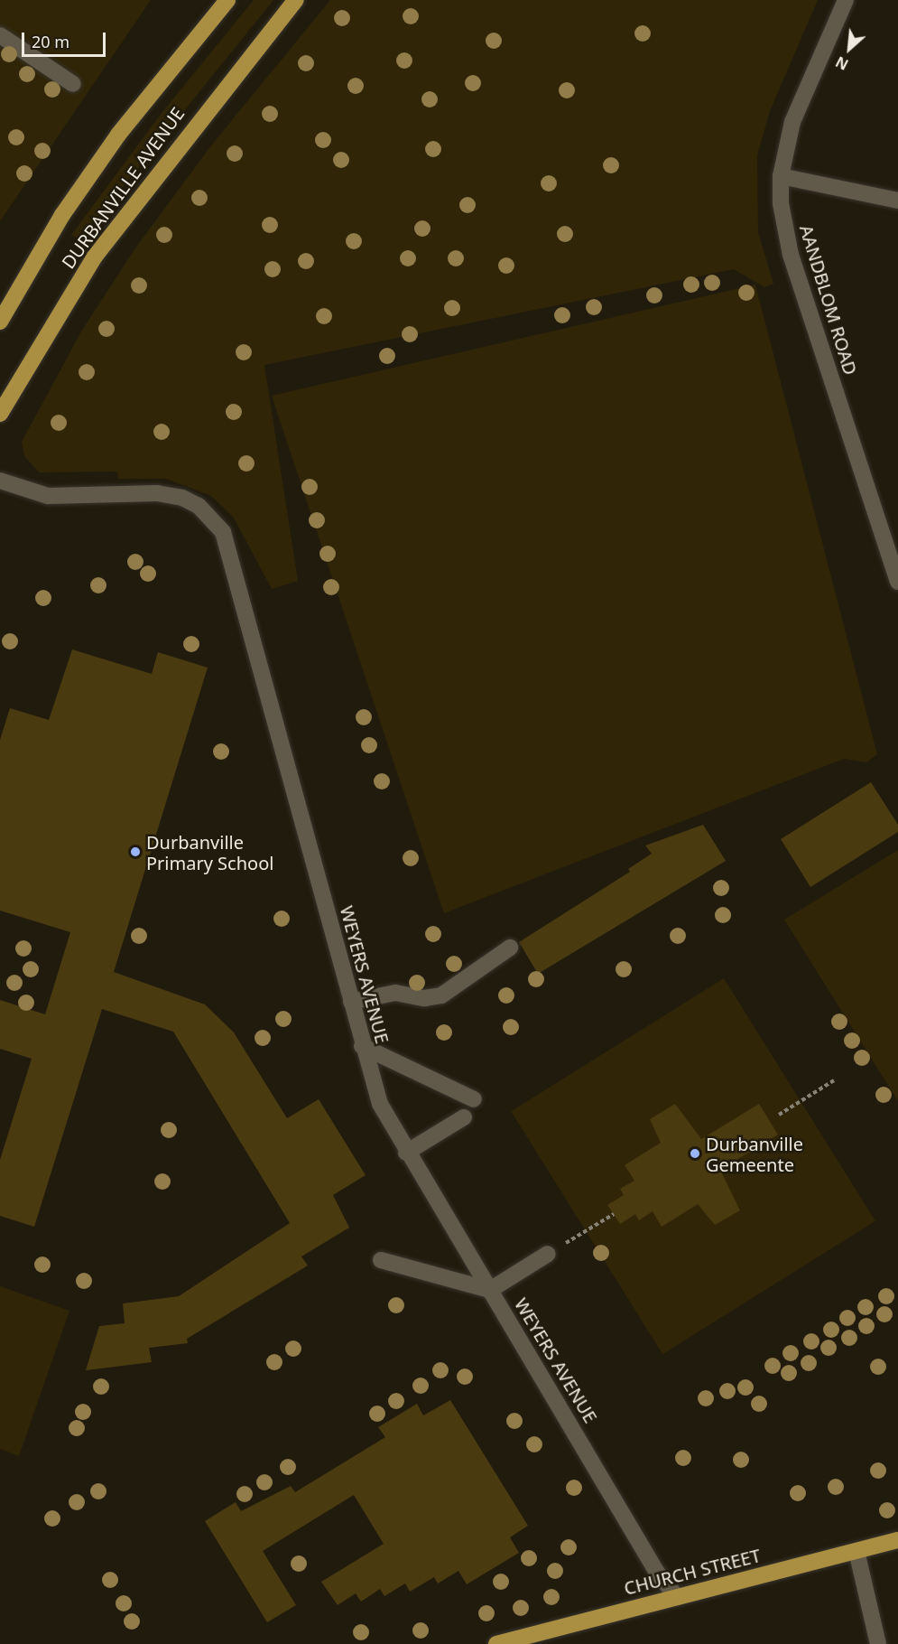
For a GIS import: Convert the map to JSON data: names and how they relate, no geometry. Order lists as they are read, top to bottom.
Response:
{
  "streets": {
    "main road": ["DURBANVILLE AVENUE", "CHURCH STREET"],
    "street": ["AANDBLOM ROAD", "WEYERS AVENUE"]
  },
  "crossings": [
    ["WEYERS AVENUE", "CHURCH STREET"]
  ],
  "places": ["Durbanville Primary School", "Durbanville Gemeente"],
  "scale_bar": "20 m",
  "north": "bottom left"
}
